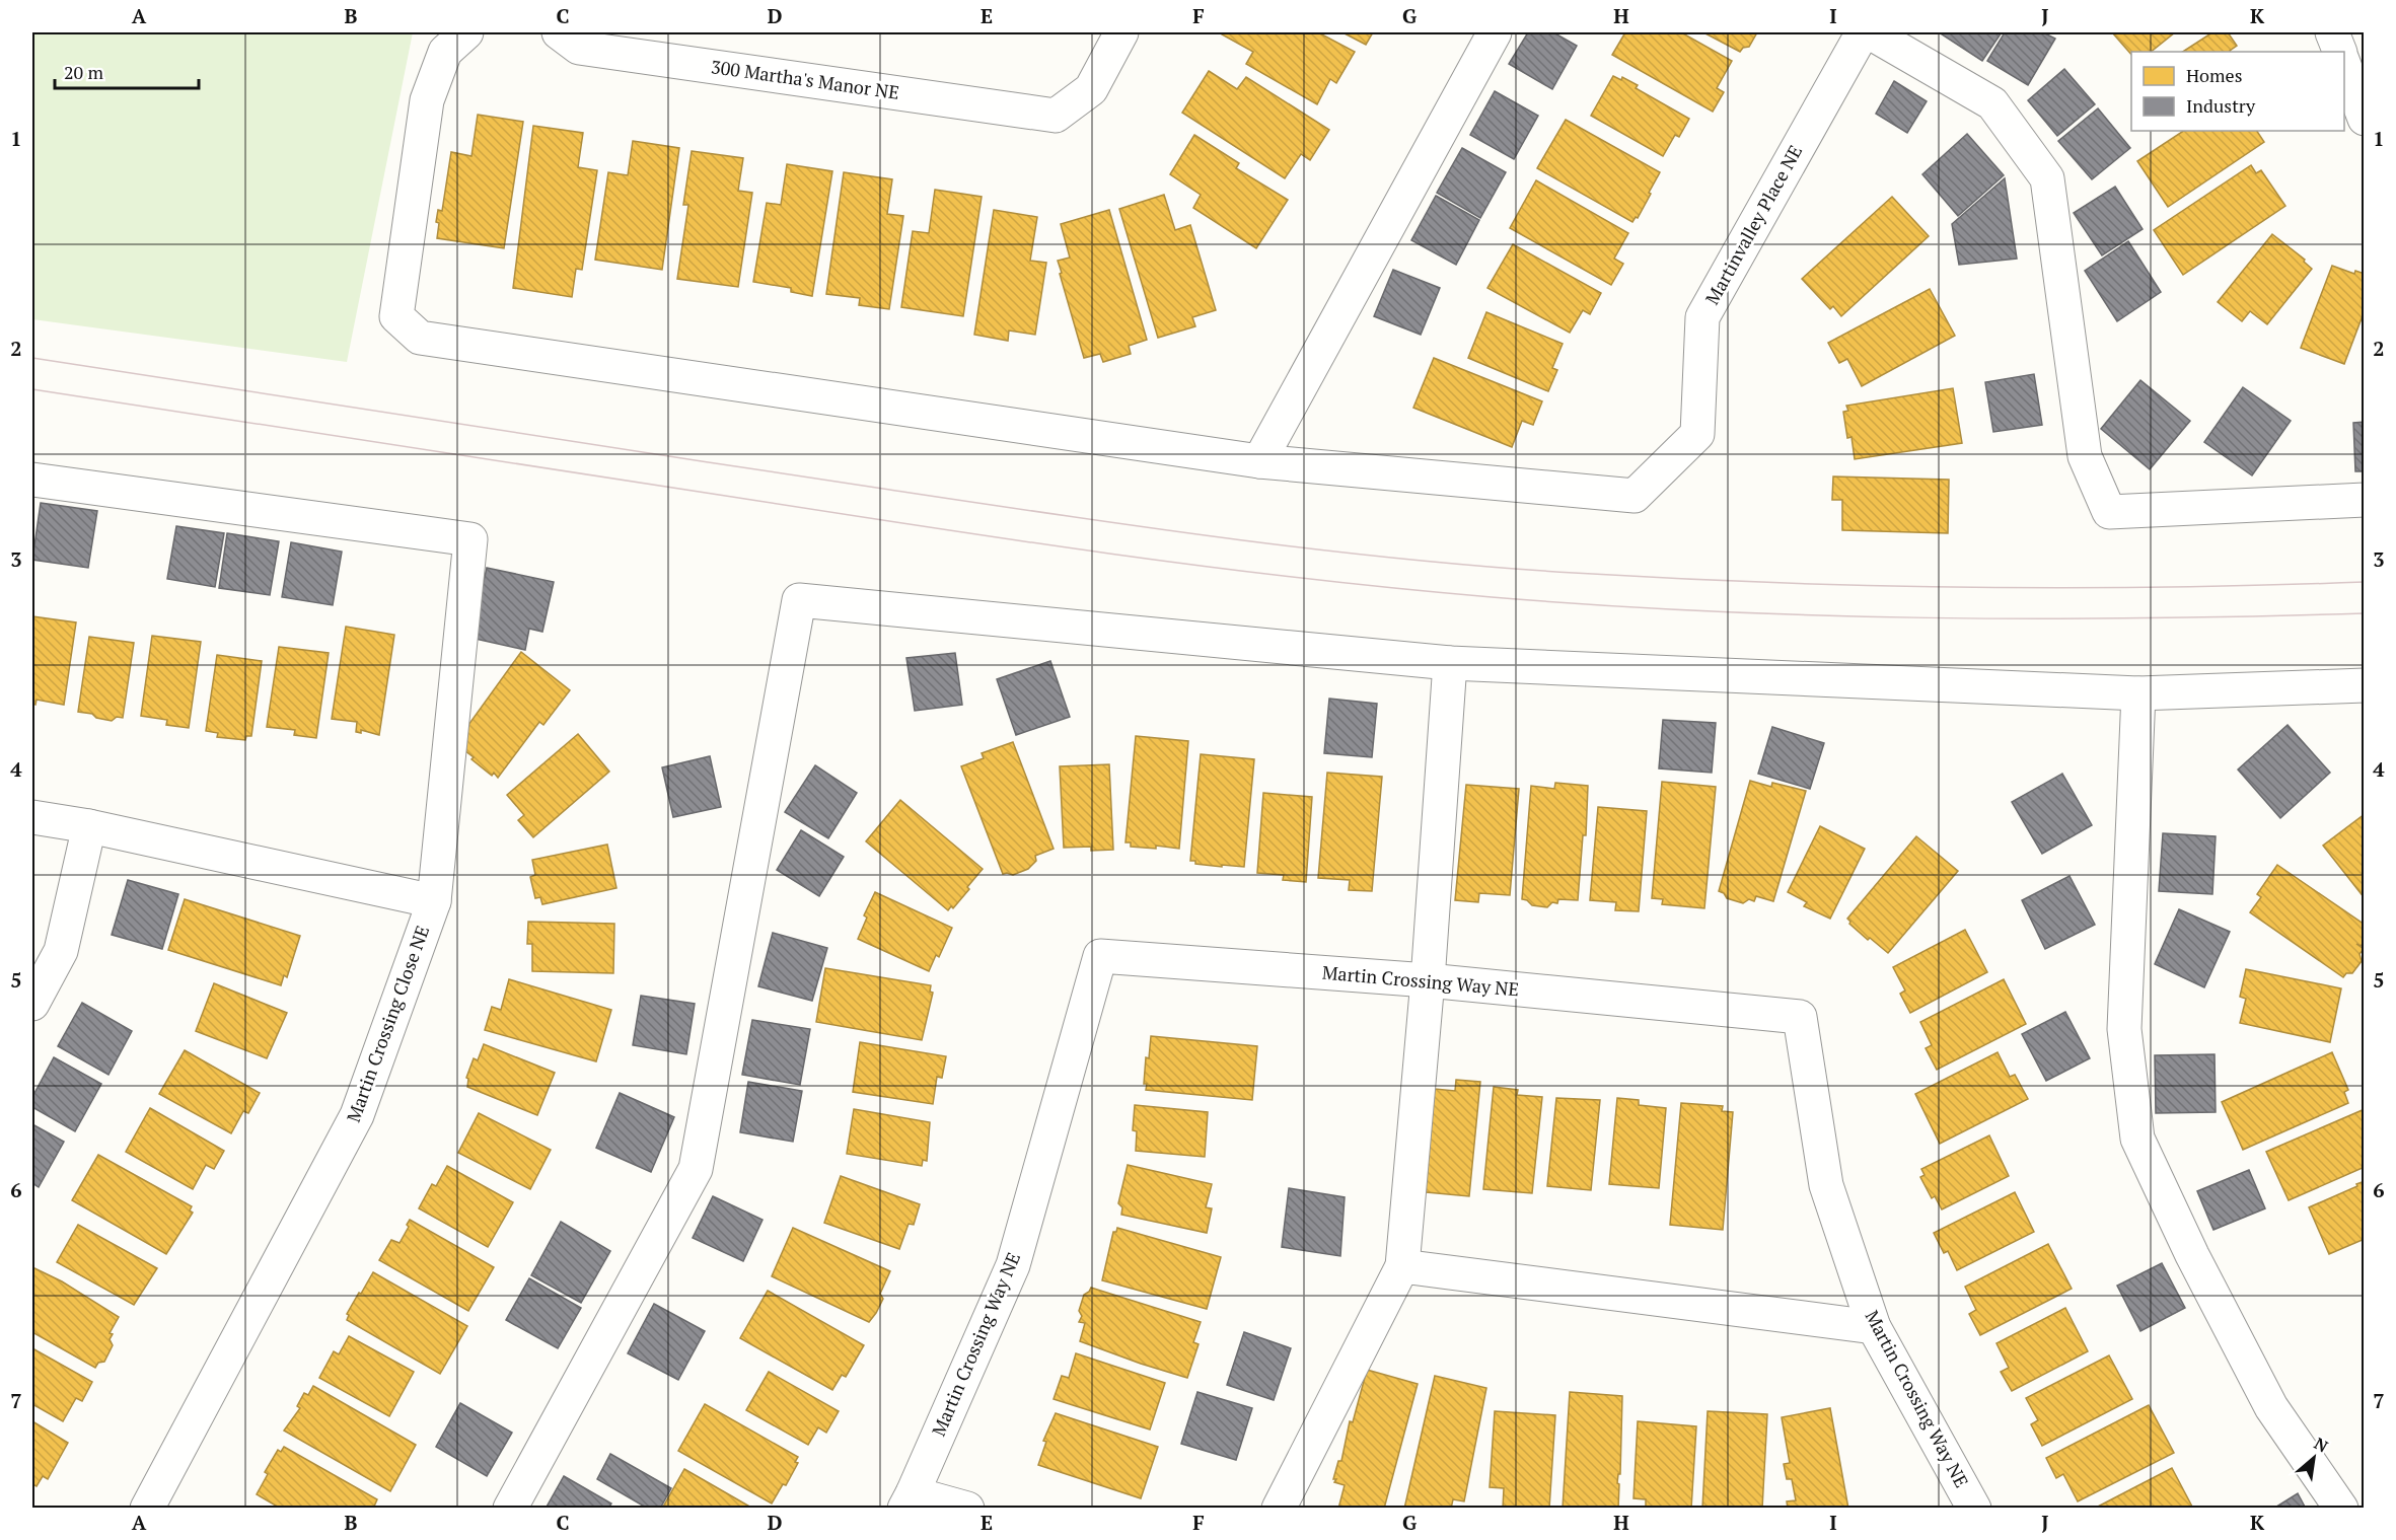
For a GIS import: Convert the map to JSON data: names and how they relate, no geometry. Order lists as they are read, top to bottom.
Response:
{
  "streets": {
    "street": [
      "300 Martha's Manor NE",
      "Martinvalley Place NE",
      "Martin Crossing Way NE",
      "Martin Crossing Close NE"
    ]
  },
  "legend": ["Homes", "Industry"],
  "scale_bar": "20 m",
  "north": "top right",
  "grid": {
    "columns": [
      "A",
      "B",
      "C",
      "D",
      "E",
      "F",
      "G",
      "H",
      "I",
      "J",
      "K"
    ],
    "rows": [
      "1",
      "2",
      "3",
      "4",
      "5",
      "6",
      "7"
    ]
  }
}
